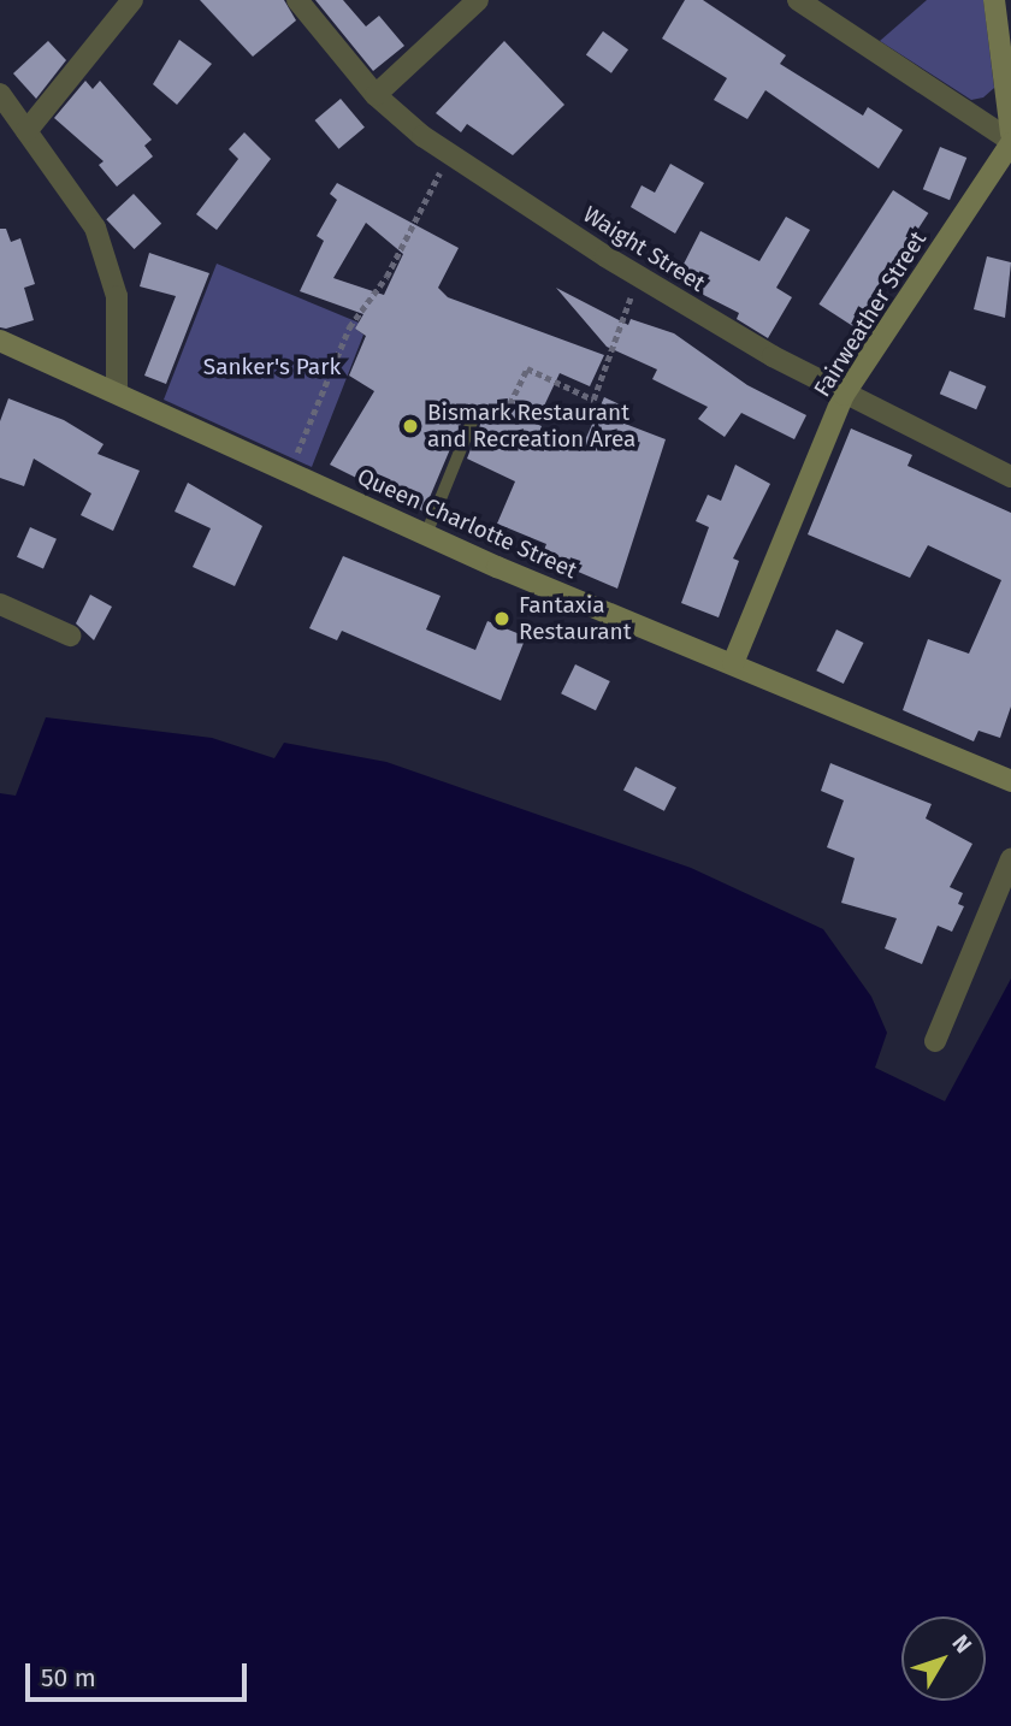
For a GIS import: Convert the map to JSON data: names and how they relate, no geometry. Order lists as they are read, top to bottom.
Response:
{
  "streets": {
    "main road": ["Fairweather Street", "Queen Charlotte Street"],
    "street": ["Waight Street"]
  },
  "crossings": [
    ["Waight Street", "Fairweather Street"],
    ["Fairweather Street", "Queen Charlotte Street"]
  ],
  "parks": ["Sanker's Park"],
  "places": ["Bismark Restaurant and Recreation Area", "Fantaxia Restaurant"],
  "scale_bar": "50 m",
  "north": "top right"
}
